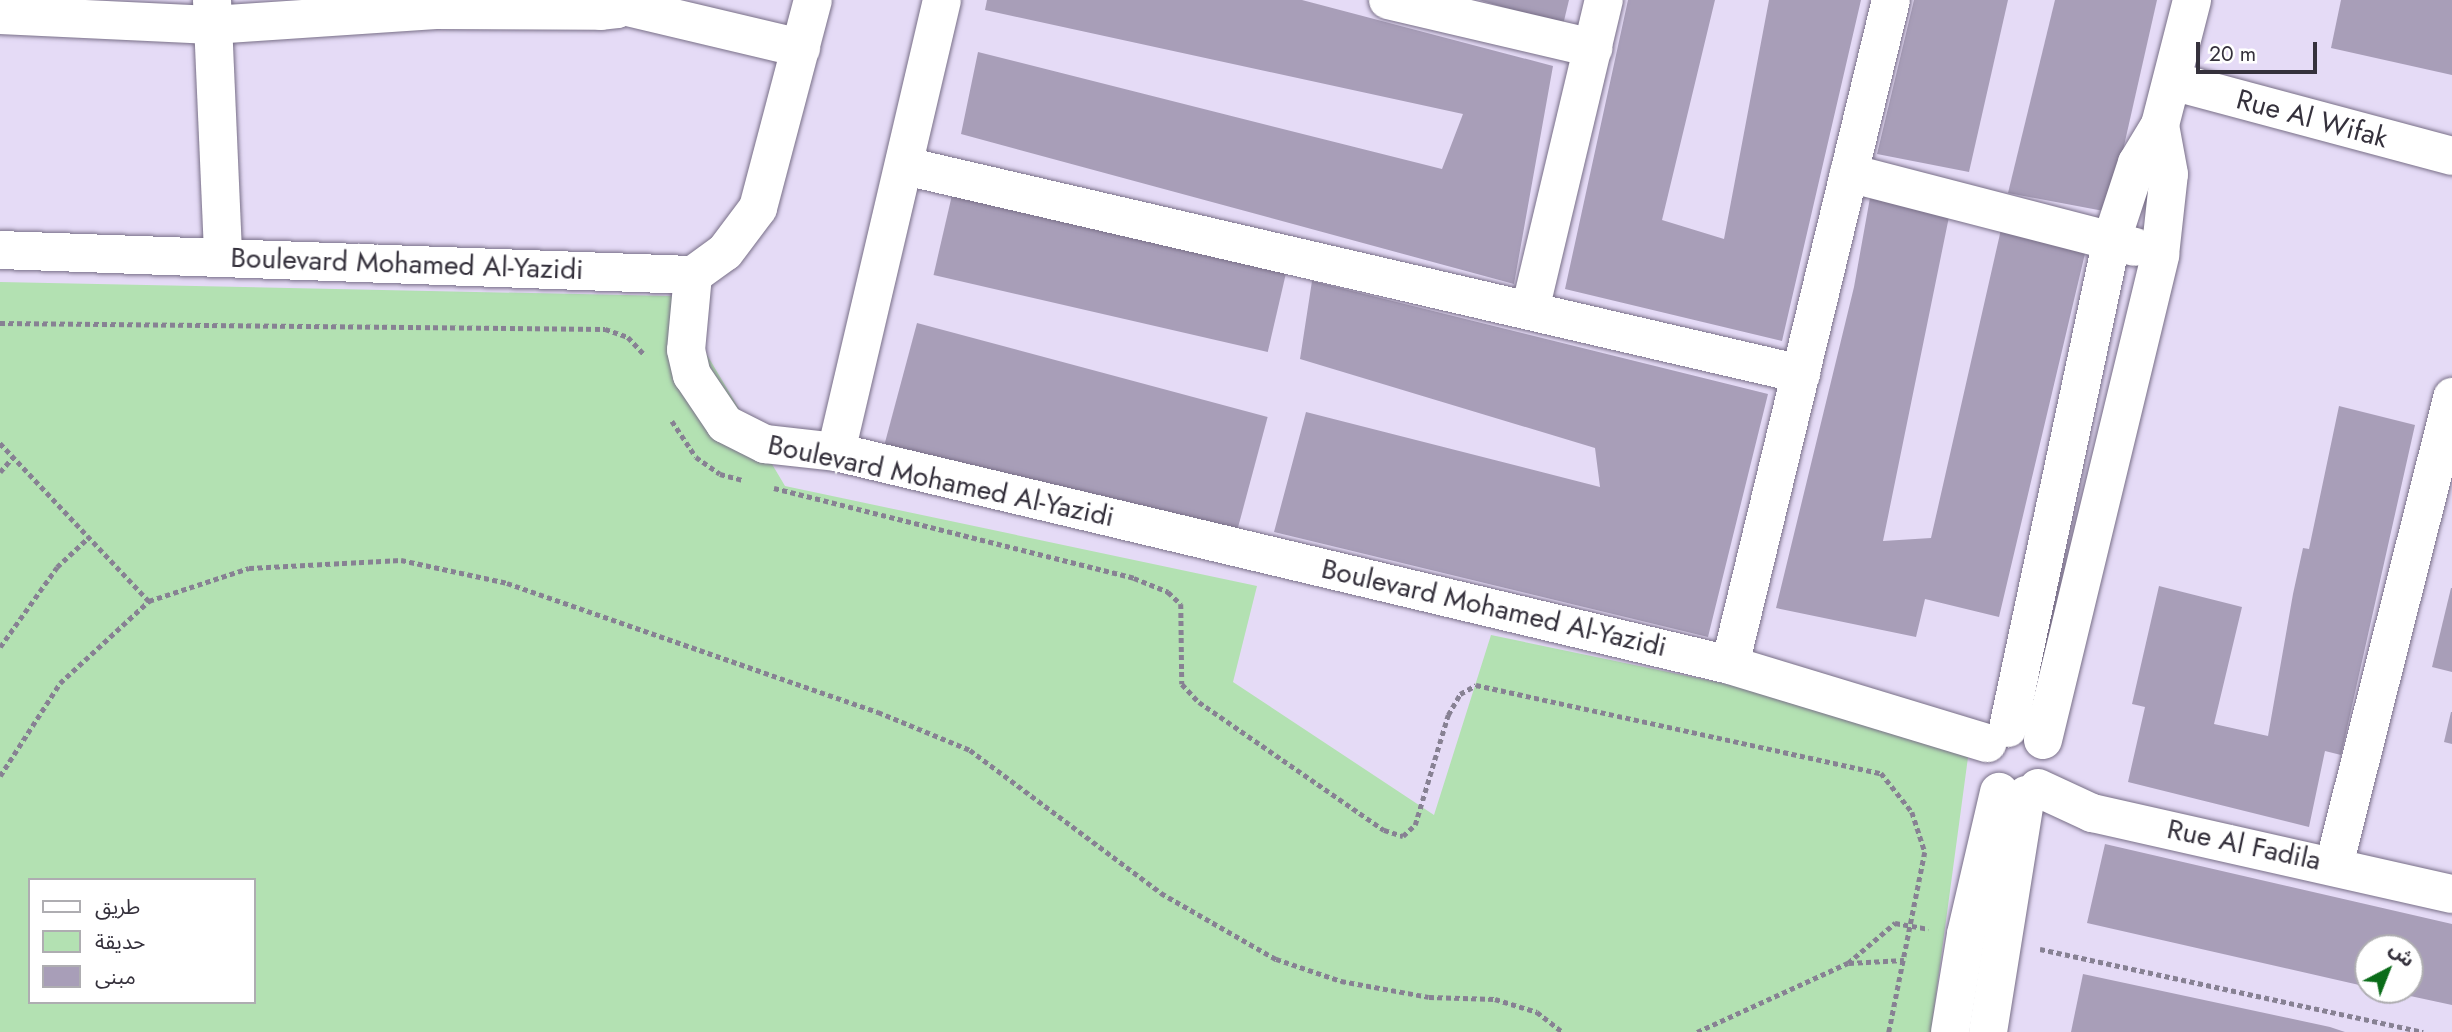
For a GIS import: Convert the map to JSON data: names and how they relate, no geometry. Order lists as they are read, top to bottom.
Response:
{
  "streets": {
    "street": ["Rue Al Wifak", "Boulevard Mohamed Al-Yazidi", "Rue Al Fadila"]
  },
  "legend": ["طريق", "حديقة", "مبنى"],
  "scale_bar": "20 m",
  "north": "top right"
}
